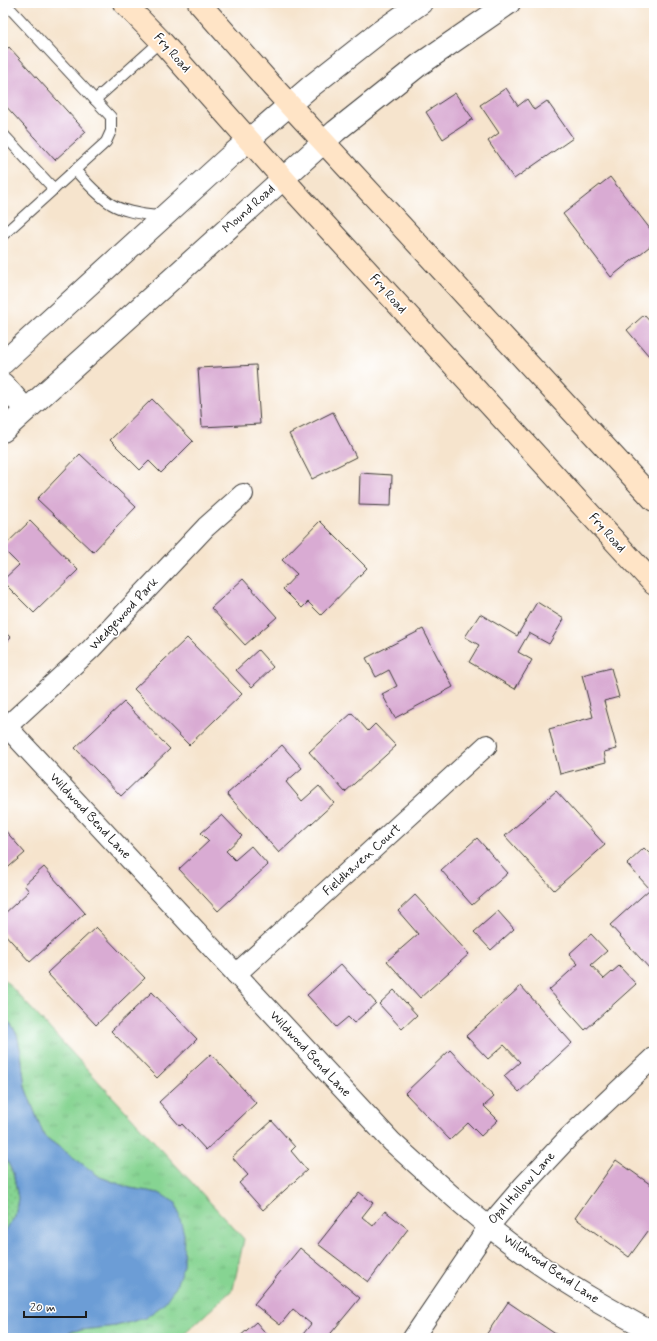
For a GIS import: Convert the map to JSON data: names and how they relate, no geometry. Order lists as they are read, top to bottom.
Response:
{
  "streets": {
    "main road": ["Fry Road"],
    "street": [
      "Mound Road",
      "Wedgewood Park",
      "Wildwood Bend Lane",
      "Fieldhaven Court",
      "Opal Hollow Lane"
    ]
  },
  "crossings": [
    ["Fry Road", "Mound Road"],
    ["Wedgewood Park", "Wildwood Bend Lane"],
    ["Wildwood Bend Lane", "Fieldhaven Court"],
    ["Wildwood Bend Lane", "Opal Hollow Lane"]
  ],
  "scale_bar": "20 m"
}
